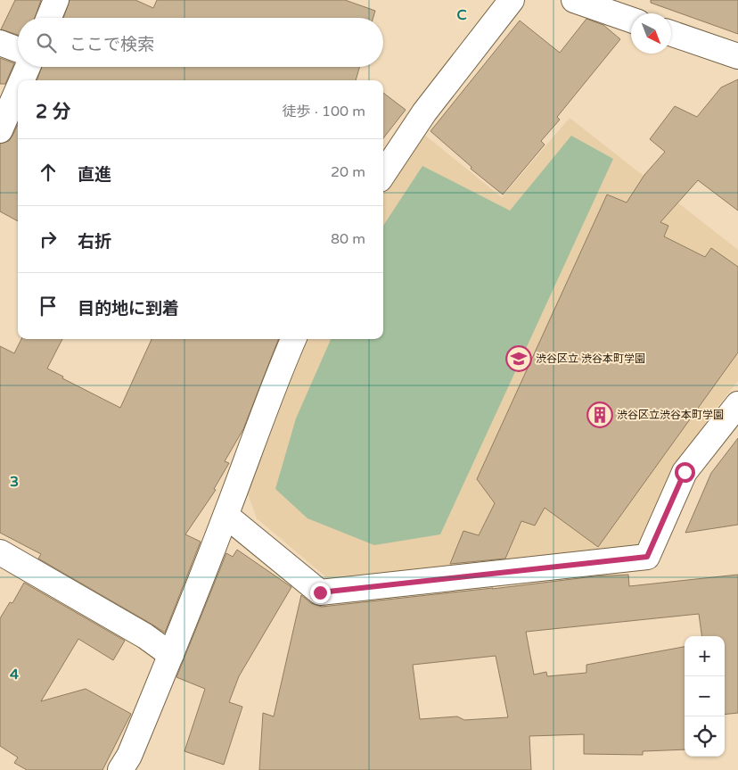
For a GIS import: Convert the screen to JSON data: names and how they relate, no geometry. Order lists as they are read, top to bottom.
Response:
{
  "places": {
    "school or university": ["渋谷区立 渋谷本町学園"],
    "building": ["渋谷区立渋谷本町学園"]
  },
  "north": "bottom right",
  "page": {
    "search": "ここで検索",
    "heading": ["2 分", "徒歩 · 100 m"],
    "list": [
      ["直進", "20 m"],
      ["右折", "80 m"],
      "目的地に到着"
    ],
    "map_buttons": ["+", "−"]
  },
  "grid": {
    "columns": ["C"],
    "rows": ["3", "4"]
  }
}
